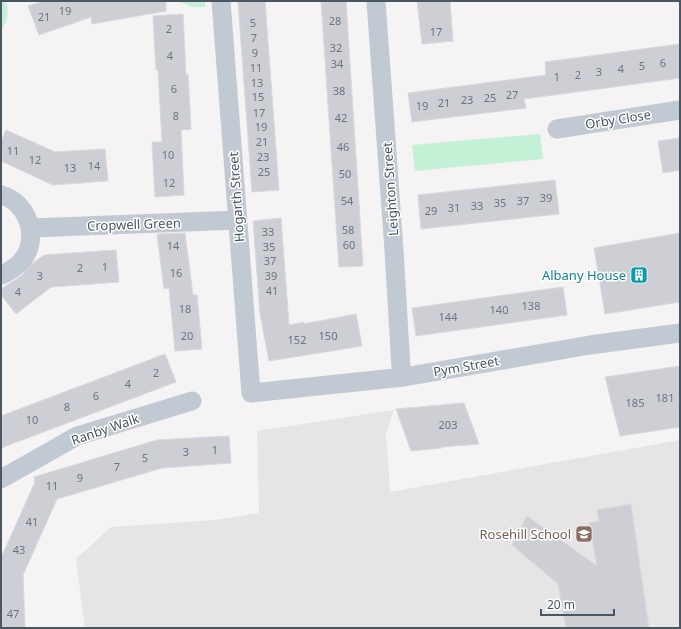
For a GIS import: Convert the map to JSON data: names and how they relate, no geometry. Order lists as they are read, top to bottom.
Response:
{
  "streets": {
    "street": [
      "Orby Close",
      "Leighton Street",
      "Hogarth Street",
      "Cropwell Green",
      "Pym Street",
      "Ranby Walk"
    ]
  },
  "crossings": [
    ["Leighton Street", "Pym Street"],
    ["Hogarth Street", "Cropwell Green"],
    ["Hogarth Street", "Pym Street"]
  ],
  "places": {
    "building": ["Albany House"],
    "school or university": ["Rosehill School"]
  },
  "house_numbers": [
    "19",
    "21",
    "28",
    "5",
    "2",
    "17",
    "7",
    "32",
    "9",
    "4",
    "6",
    "34",
    "5",
    "11",
    "4",
    "3",
    "2",
    "1",
    "13",
    "6",
    "38",
    "27",
    "15",
    "25",
    "23",
    "21",
    "19",
    "17",
    "8",
    "42",
    "19",
    "21",
    "46",
    "11",
    "10",
    "23",
    "12",
    "14",
    "13",
    "25",
    "50",
    "12",
    "39",
    "54",
    "37",
    "35",
    "33",
    "31",
    "29",
    "58",
    "33",
    "60",
    "14",
    "35",
    "37",
    "1",
    "2",
    "16",
    "3",
    "39",
    "41",
    "4",
    "138",
    "18",
    "140",
    "144",
    "20",
    "150",
    "152",
    "2",
    "4",
    "6",
    "181",
    "185",
    "8",
    "10",
    "203",
    "1",
    "3",
    "5",
    "7",
    "9",
    "11",
    "41",
    "43",
    "47"
  ],
  "scale_bar": "20 m"
}
